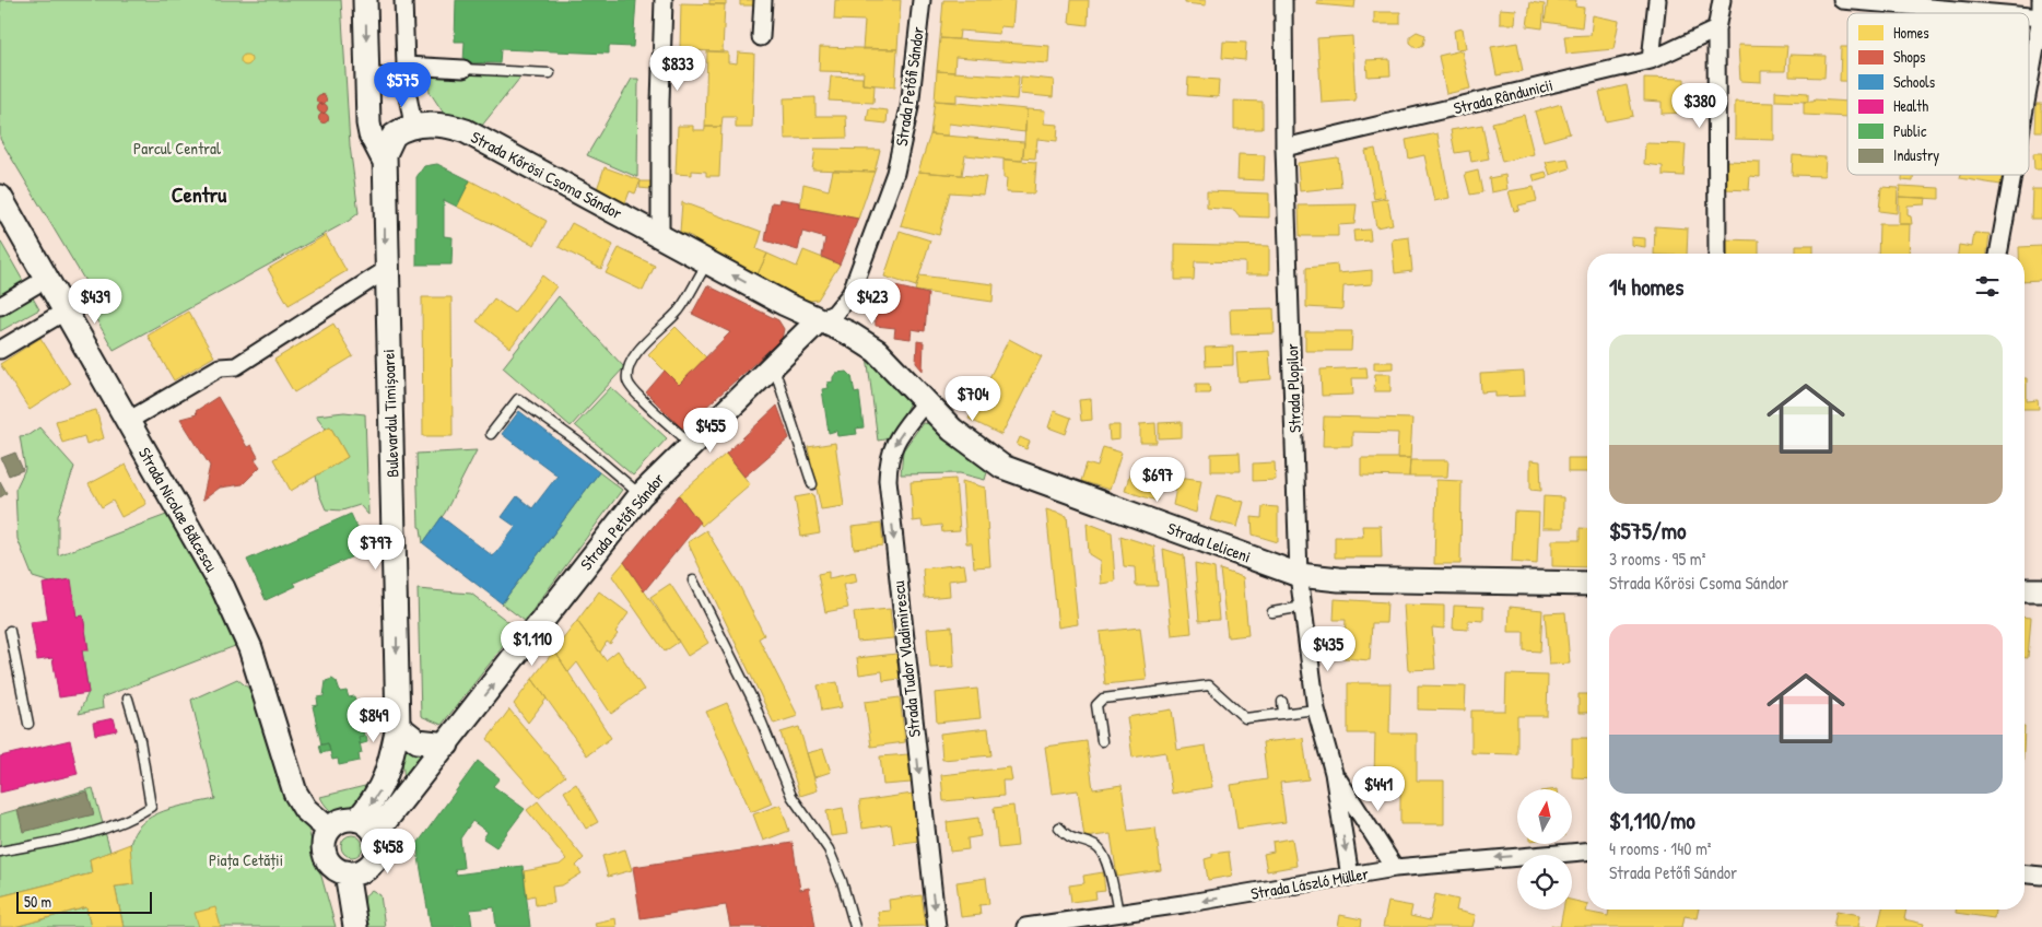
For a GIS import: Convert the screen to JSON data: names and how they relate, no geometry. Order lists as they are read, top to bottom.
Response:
{
  "streets": {
    "street": [
      "Strada Petőfi Sándor",
      "Strada Rândunicii",
      "Strada Kőrösi Csoma Sándor",
      "Strada Plopilor",
      "Bulevardul Timișoarei",
      "Strada Nicolae Bălcescu",
      "Strada Leliceni",
      "Strada Tudor Vladimirescu",
      "Strada László Müller"
    ]
  },
  "crossings": [
    ["Strada Petőfi Sándor", "Strada Kőrösi Csoma Sándor"],
    ["Strada Petőfi Sándor", "Bulevardul Timișoarei"],
    ["Strada Petőfi Sándor", "Strada Nicolae Bălcescu"],
    ["Strada Petőfi Sándor", "Strada Leliceni"],
    ["Strada Rândunicii", "Strada Plopilor"],
    ["Strada Kőrösi Csoma Sándor", "Bulevardul Timișoarei"],
    ["Strada Kőrösi Csoma Sándor", "Strada Leliceni"],
    ["Strada Plopilor", "Strada Leliceni"],
    ["Bulevardul Timișoarei", "Strada Nicolae Bălcescu"],
    ["Strada Leliceni", "Strada Tudor Vladimirescu"]
  ],
  "one_way": ["Bulevardul Timișoarei", "Strada Tudor Vladimirescu", "Strada László Müller"],
  "districts": ["Centru"],
  "parks": ["Parcul Central", "Piața Cetății"],
  "legend": [
    "Homes",
    "Shops",
    "Schools",
    "Health",
    "Public",
    "Industry"
  ],
  "scale_bar": "50 m",
  "north": "top",
  "page": {
    "price": [
      "$833",
      "$575",
      "$380",
      "$439",
      "$423",
      "$704",
      "$455",
      "$697",
      "$797",
      "$1,110",
      "$435",
      "$849",
      "$441",
      "$458"
    ],
    "heading": "14 homes",
    "list": [
      {
        "name": "$575/mo",
        "note": "3 rooms · 95 m² · Strada Kőrösi Csoma Sándor"
      },
      {
        "name": "$1,110/mo",
        "note": "4 rooms · 140 m² · Strada Petőfi Sándor"
      }
    ],
    "scale": "50 m"
  }
}
